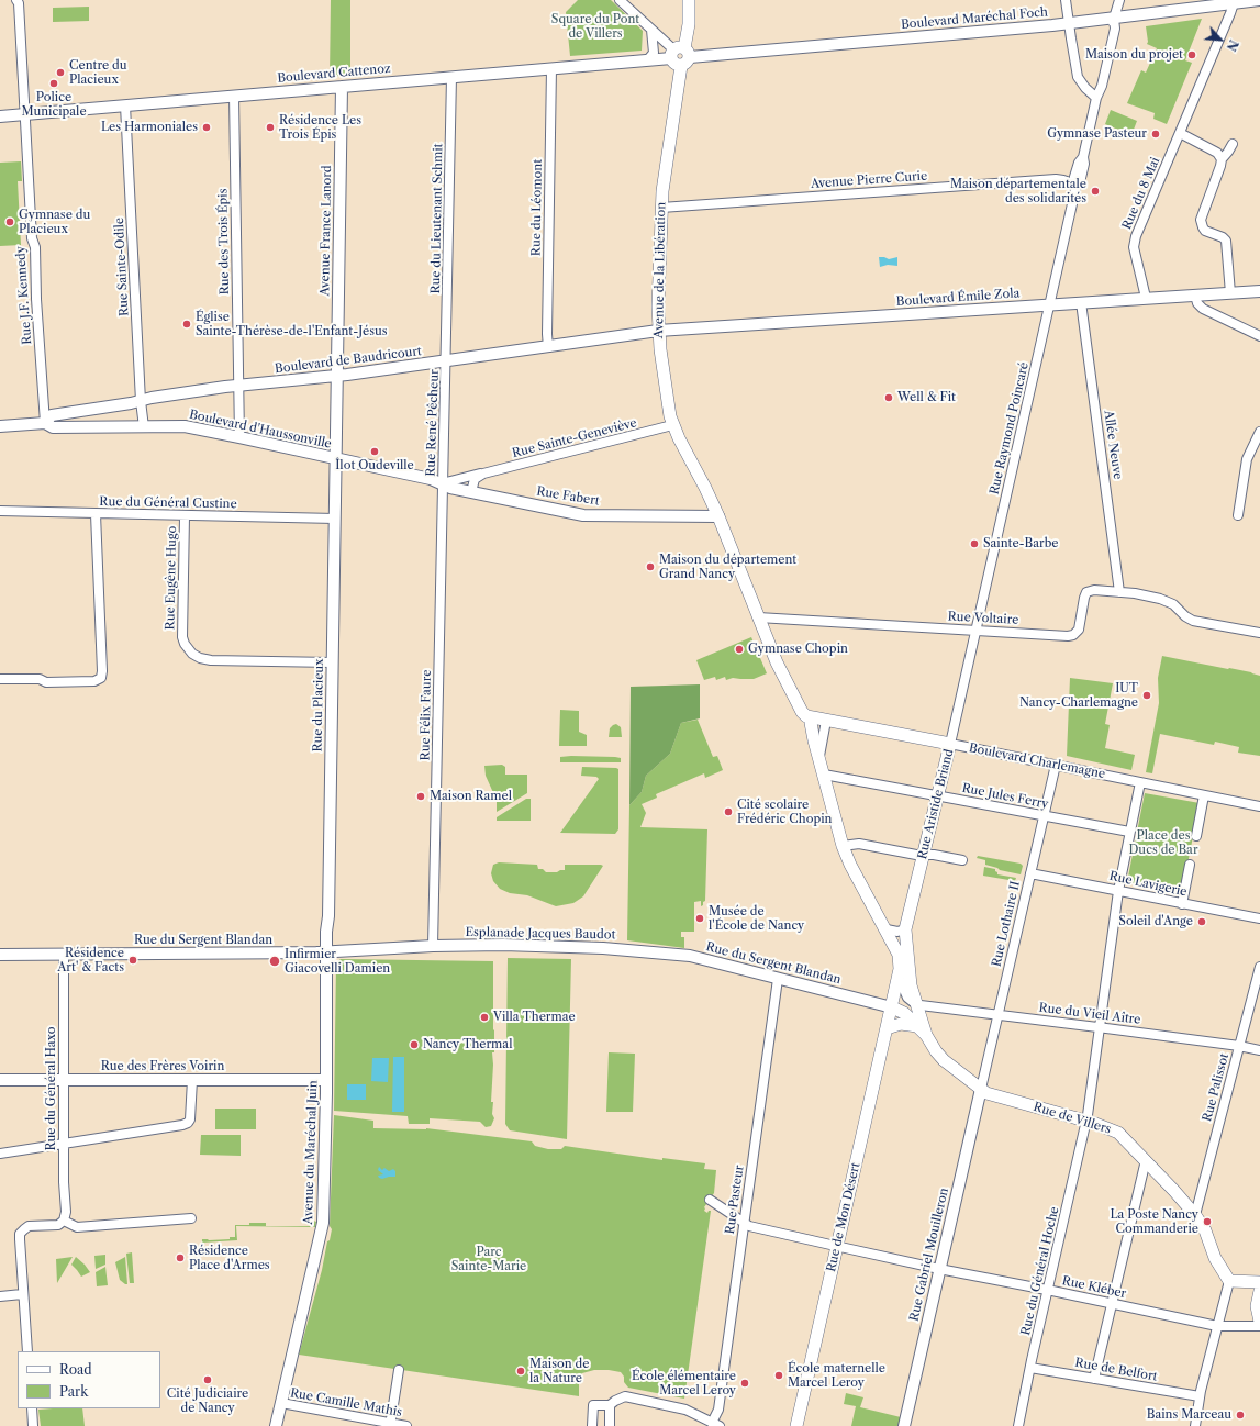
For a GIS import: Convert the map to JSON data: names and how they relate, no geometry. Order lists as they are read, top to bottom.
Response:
{
  "streets": {
    "main road": [
      "Avenue de la Libération",
      "Boulevard Charlemagne",
      "Rue Aristide Briand",
      "Rue de Villers",
      "Rue de Mon Désert"
    ],
    "street": [
      "Boulevard Maréchal Foch",
      "Boulevard Cattenoz",
      "Avenue Pierre Curie",
      "Rue du 8 Mai",
      "Rue du Léomont",
      "Rue du Lieutenant Schmit",
      "Avenue France Lanord",
      "Rue des Trois Épis",
      "Rue Sainte-Odile",
      "Rue J.F. Kennedy",
      "Boulevard Émile Zola",
      "Boulevard de Baudricourt",
      "Rue René Pêcheur",
      "Rue Raymond Poincaré",
      "Boulevard d'Haussonville",
      "Rue Sainte-Geneviève",
      "Allée Neuve",
      "Rue Fabert",
      "Rue du Général Custine",
      "Rue Eugène Hugo",
      "Rue Voltaire",
      "Rue du Placieux",
      "Rue Félix Faure",
      "Rue Jules Ferry",
      "Rue Lavigerie",
      "Rue Lothaire II",
      "Esplanade Jacques Baudot",
      "Rue du Sergent Blandan",
      "Rue du Vieil Aître",
      "Rue des Frères Voirin",
      "Rue Palissot",
      "Rue du Général Haxo",
      "Avenue du Maréchal Juin",
      "Rue Pasteur",
      "Rue Gabriel Mouilleron",
      "Rue du Général Hoche",
      "Rue Kléber",
      "Rue de Belfort",
      "Rue Camille Mathis"
    ]
  },
  "crossings": [
    ["Boulevard Maréchal Foch", "Boulevard Cattenoz"],
    ["Boulevard Maréchal Foch", "Rue du 8 Mai"],
    ["Boulevard Maréchal Foch", "Avenue de la Libération"],
    ["Boulevard Maréchal Foch", "Rue Raymond Poincaré"],
    ["Boulevard Cattenoz", "Rue du Léomont"],
    ["Boulevard Cattenoz", "Rue du Lieutenant Schmit"],
    ["Boulevard Cattenoz", "Avenue France Lanord"],
    ["Boulevard Cattenoz", "Rue des Trois Épis"],
    ["Boulevard Cattenoz", "Rue Sainte-Odile"],
    ["Boulevard Cattenoz", "Avenue de la Libération"],
    ["Boulevard Cattenoz", "Rue J.F. Kennedy"],
    ["Avenue Pierre Curie", "Avenue de la Libération"],
    ["Avenue Pierre Curie", "Rue Raymond Poincaré"],
    ["Rue du 8 Mai", "Boulevard Émile Zola"],
    ["Rue du Léomont", "Boulevard de Baudricourt"],
    ["Rue du Lieutenant Schmit", "Boulevard de Baudricourt"],
    ["Rue du Lieutenant Schmit", "Rue René Pêcheur"],
    ["Avenue France Lanord", "Boulevard de Baudricourt"],
    ["Avenue France Lanord", "Boulevard d'Haussonville"],
    ["Avenue France Lanord", "Rue du Placieux"],
    ["Rue des Trois Épis", "Boulevard de Baudricourt"],
    ["Rue des Trois Épis", "Boulevard d'Haussonville"],
    ["Rue Sainte-Odile", "Boulevard de Baudricourt"],
    ["Rue Sainte-Odile", "Boulevard d'Haussonville"],
    ["Avenue de la Libération", "Boulevard Émile Zola"],
    ["Avenue de la Libération", "Boulevard de Baudricourt"],
    ["Avenue de la Libération", "Rue Sainte-Geneviève"],
    ["Avenue de la Libération", "Rue Fabert"],
    ["Avenue de la Libération", "Rue Voltaire"],
    ["Avenue de la Libération", "Boulevard Charlemagne"],
    ["Rue J.F. Kennedy", "Boulevard de Baudricourt"],
    ["Rue J.F. Kennedy", "Boulevard d'Haussonville"],
    ["Boulevard Émile Zola", "Boulevard de Baudricourt"],
    ["Boulevard Émile Zola", "Rue Raymond Poincaré"],
    ["Boulevard Émile Zola", "Allée Neuve"],
    ["Boulevard de Baudricourt", "Rue René Pêcheur"],
    ["Boulevard de Baudricourt", "Boulevard d'Haussonville"],
    ["Rue René Pêcheur", "Boulevard d'Haussonville"],
    ["Rue René Pêcheur", "Rue Sainte-Geneviève"],
    ["Rue René Pêcheur", "Rue Fabert"],
    ["Rue René Pêcheur", "Rue Félix Faure"],
    ["Rue Raymond Poincaré", "Rue Voltaire"],
    ["Rue Raymond Poincaré", "Rue Aristide Briand"],
    ["Boulevard d'Haussonville", "Rue Sainte-Geneviève"],
    ["Boulevard d'Haussonville", "Rue Fabert"],
    ["Boulevard d'Haussonville", "Rue du Placieux"],
    ["Boulevard d'Haussonville", "Rue Félix Faure"],
    ["Rue Sainte-Geneviève", "Rue Fabert"],
    ["Rue Sainte-Geneviève", "Rue Félix Faure"],
    ["Allée Neuve", "Rue Voltaire"],
    ["Rue Fabert", "Rue Félix Faure"],
    ["Rue du Général Custine", "Rue Eugène Hugo"],
    ["Rue du Général Custine", "Rue du Placieux"],
    ["Rue Eugène Hugo", "Rue du Placieux"],
    ["Rue du Placieux", "Rue du Sergent Blandan"],
    ["Rue du Placieux", "Avenue du Maréchal Juin"],
    ["Rue Félix Faure", "Esplanade Jacques Baudot"],
    ["Rue Félix Faure", "Rue du Sergent Blandan"],
    ["Boulevard Charlemagne", "Rue Aristide Briand"],
    ["Boulevard Charlemagne", "Rue Lothaire II"],
    ["Rue Jules Ferry", "Rue Aristide Briand"],
    ["Rue Jules Ferry", "Rue Lothaire II"],
    ["Rue Aristide Briand", "Rue du Vieil Aître"],
    ["Rue Aristide Briand", "Rue de Villers"],
    ["Rue Lavigerie", "Rue Lothaire II"],
    ["Rue Lavigerie", "Rue du Général Hoche"],
    ["Rue Lothaire II", "Rue du Vieil Aître"],
    ["Rue Lothaire II", "Rue de Villers"],
    ["Rue Lothaire II", "Rue Gabriel Mouilleron"],
    ["Esplanade Jacques Baudot", "Rue du Sergent Blandan"],
    ["Rue du Sergent Blandan", "Rue du Général Haxo"],
    ["Rue du Sergent Blandan", "Rue de Villers"],
    ["Rue du Sergent Blandan", "Avenue du Maréchal Juin"],
    ["Rue du Sergent Blandan", "Rue Pasteur"],
    ["Rue du Sergent Blandan", "Rue de Mon Désert"],
    ["Rue du Vieil Aître", "Rue Palissot"],
    ["Rue du Vieil Aître", "Rue du Général Hoche"],
    ["Rue des Frères Voirin", "Rue du Général Haxo"],
    ["Rue des Frères Voirin", "Avenue du Maréchal Juin"],
    ["Rue Palissot", "Rue de Villers"],
    ["Rue de Villers", "Rue de Mon Désert"],
    ["Rue de Villers", "Rue Gabriel Mouilleron"],
    ["Rue de Villers", "Rue du Général Hoche"],
    ["Avenue du Maréchal Juin", "Rue Camille Mathis"],
    ["Rue Pasteur", "Rue Kléber"],
    ["Rue de Mon Désert", "Rue Kléber"],
    ["Rue Gabriel Mouilleron", "Rue Kléber"],
    ["Rue du Général Hoche", "Rue Kléber"],
    ["Rue du Général Hoche", "Rue de Belfort"]
  ],
  "parks": ["Square du Pont de Villers", "Place des Ducs de Bar", "Parc Sainte-Marie"],
  "places": [
    "Maison du projet",
    "Centre du Placieux",
    "Police Municipale",
    "Les Harmoniales",
    "Résidence Les Trois Épis",
    "Gymnase Pasteur",
    "Maison départementale des solidarités",
    "Gymnase du Placieux",
    "Église Sainte-Thérèse-de-l'Enfant-Jésus",
    "Well & Fit",
    "Îlot Oudeville",
    "Sainte-Barbe",
    "Maison du département Grand Nancy",
    "Gymnase Chopin",
    "IUT Nancy-Charlemagne",
    "Maison Ramel",
    "Cité scolaire Frédéric Chopin",
    "Musée de l'École de Nancy",
    "Soleil d'Ange",
    "Résidence Art' & Facts",
    "Infirmier Giacovelli Damien",
    "Villa Thermae",
    "Nancy Thermal",
    "La Poste Nancy Commanderie",
    "Résidence Place d'Armes",
    "Maison de la Nature",
    "École maternelle Marcel Leroy",
    "Cité Judiciaire de Nancy",
    "École élémentaire Marcel Leroy",
    "Bains Marceau"
  ],
  "legend": ["Road", "Park"],
  "north": "bottom right"
}
